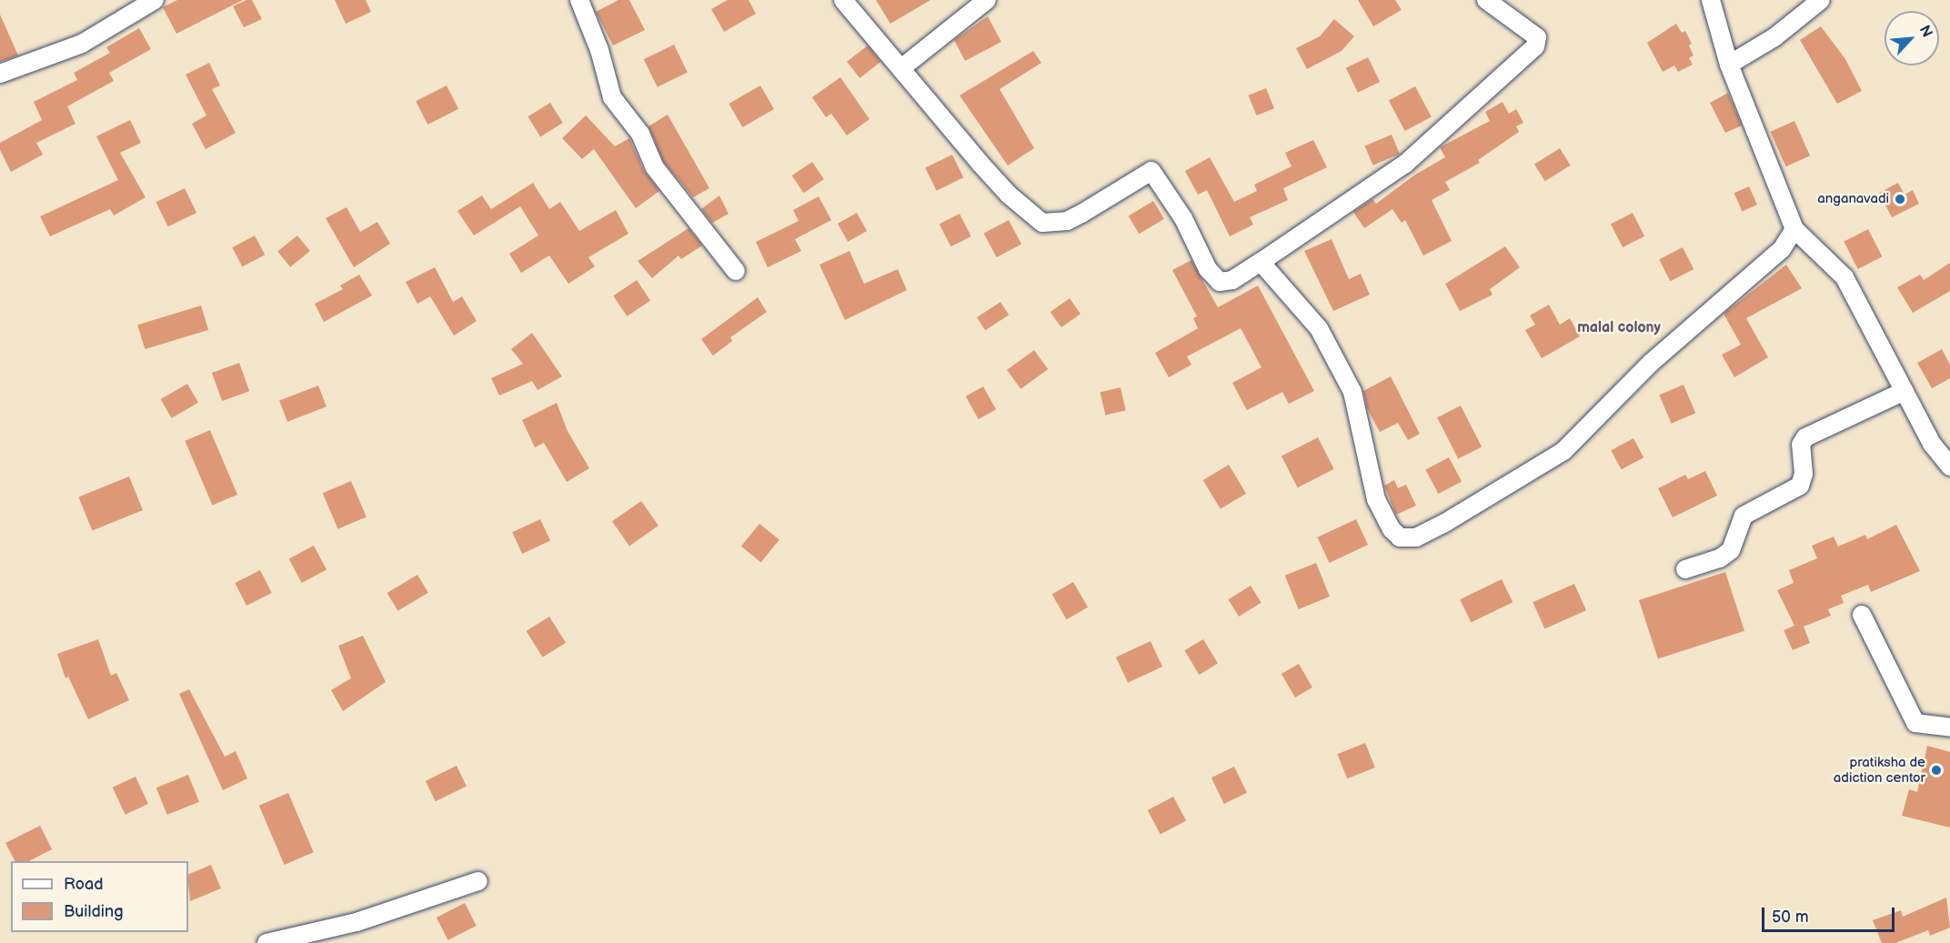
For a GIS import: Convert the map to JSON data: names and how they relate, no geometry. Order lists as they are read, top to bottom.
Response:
{
  "districts": ["malal colony"],
  "places": ["anganavadi", "pratiksha de adiction centor"],
  "legend": ["Road", "Building"],
  "scale_bar": "50 m",
  "north": "top right"
}
